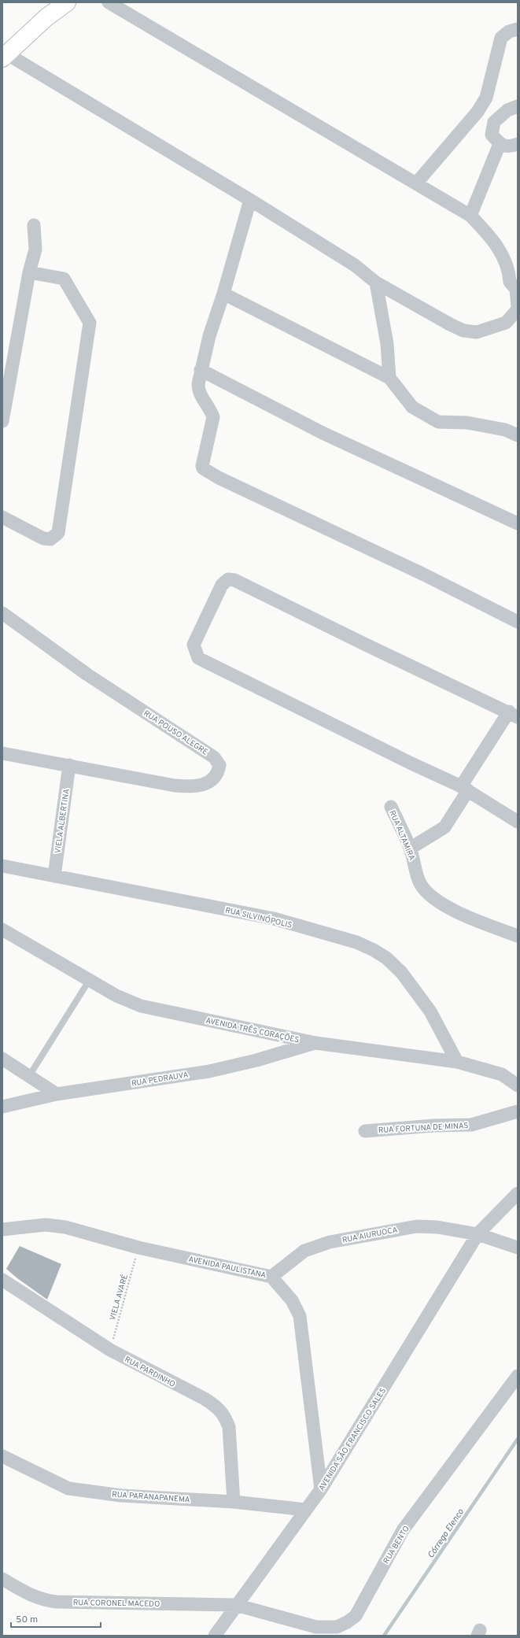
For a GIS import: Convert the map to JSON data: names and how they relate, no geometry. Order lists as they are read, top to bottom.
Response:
{
  "streets": {
    "street": [
      "RUA POUSO ALEGRE",
      "VIELA ALBERTINA",
      "RUA ALTAMIRA",
      "RUA SILVINÓPOLIS",
      "AVENIDA TRÊS CORAÇÕES",
      "RUA PEDRAUVA",
      "RUA FORTUNA DE MINAS",
      "RUA AIURUOCA",
      "AVENIDA PAULISTANA",
      "RUA PARDINHO",
      "AVENIDA SÃO FRANCISCO SALES",
      "RUA PARANAPANEMA",
      "RUA BENTO",
      "RUA CORONEL MACEDO"
    ],
    "path": ["VIELA AVARÉ"]
  },
  "crossings": [
    ["RUA POUSO ALEGRE", "VIELA ALBERTINA"],
    ["VIELA ALBERTINA", "RUA SILVINÓPOLIS"],
    ["RUA SILVINÓPOLIS", "AVENIDA TRÊS CORAÇÕES"],
    ["AVENIDA TRÊS CORAÇÕES", "RUA PEDRAUVA"],
    ["RUA AIURUOCA", "AVENIDA PAULISTANA"],
    ["RUA AIURUOCA", "AVENIDA SÃO FRANCISCO SALES"],
    ["AVENIDA PAULISTANA", "VIELA AVARÉ"],
    ["AVENIDA PAULISTANA", "AVENIDA SÃO FRANCISCO SALES"],
    ["VIELA AVARÉ", "RUA PARDINHO"],
    ["RUA PARDINHO", "RUA PARANAPANEMA"],
    ["AVENIDA SÃO FRANCISCO SALES", "RUA PARANAPANEMA"],
    ["AVENIDA SÃO FRANCISCO SALES", "RUA BENTO"],
    ["AVENIDA SÃO FRANCISCO SALES", "RUA CORONEL MACEDO"],
    ["RUA BENTO", "RUA CORONEL MACEDO"]
  ],
  "water": ["Córrego Elenco"],
  "scale_bar": "50 m"
}
